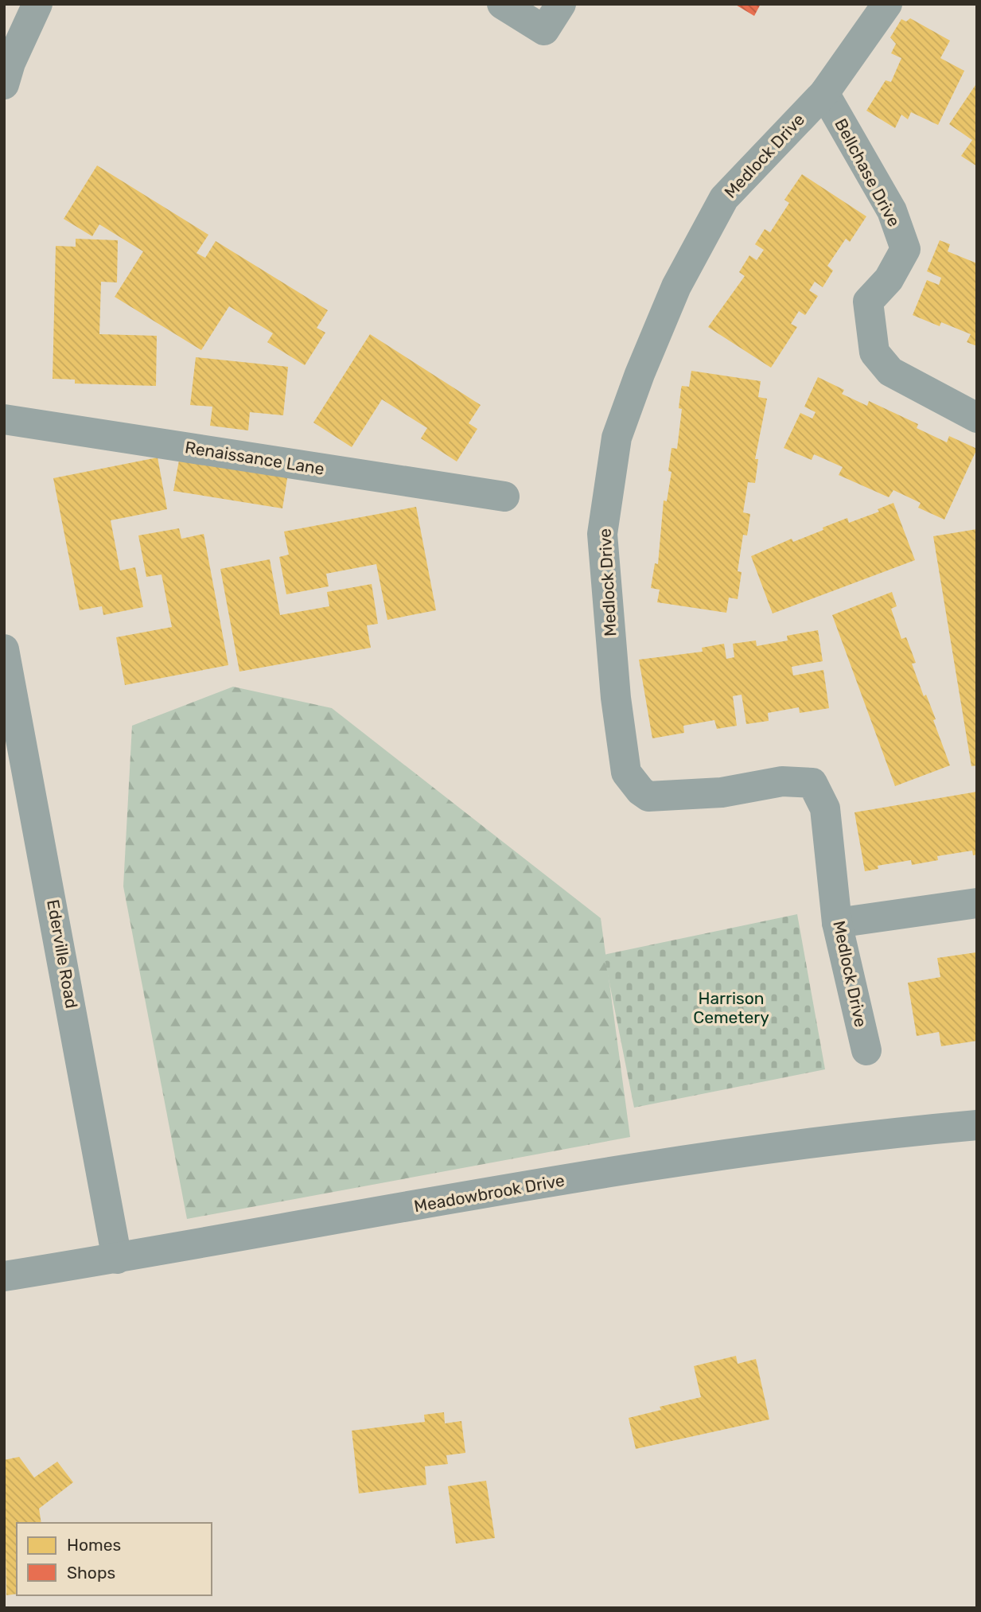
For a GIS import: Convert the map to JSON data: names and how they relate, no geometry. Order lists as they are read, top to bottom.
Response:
{
  "streets": {
    "street": [
      "Medlock Drive",
      "Bellchase Drive",
      "Renaissance Lane",
      "Ederville Road",
      "Meadowbrook Drive"
    ]
  },
  "crossings": [
    ["Medlock Drive", "Bellchase Drive"],
    ["Ederville Road", "Meadowbrook Drive"]
  ],
  "parks": ["Harrison Cemetery"],
  "legend": ["Homes", "Shops"]
}
